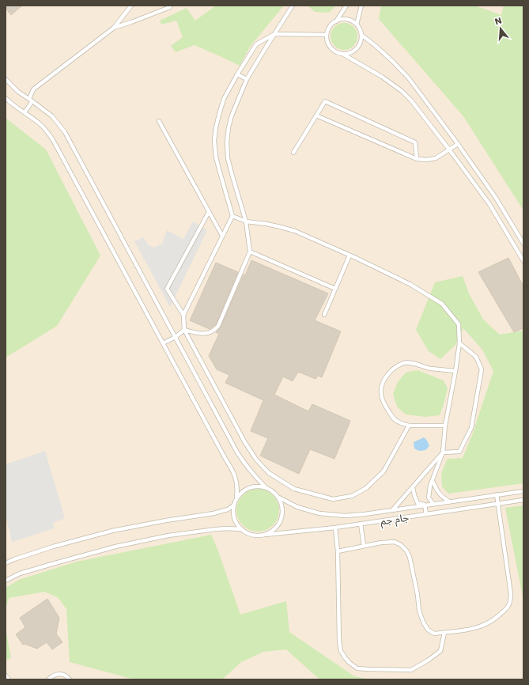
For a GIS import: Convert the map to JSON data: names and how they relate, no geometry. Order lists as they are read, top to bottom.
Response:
{
  "streets": {
    "lane": ["جام جم"]
  },
  "north": "top"
}
